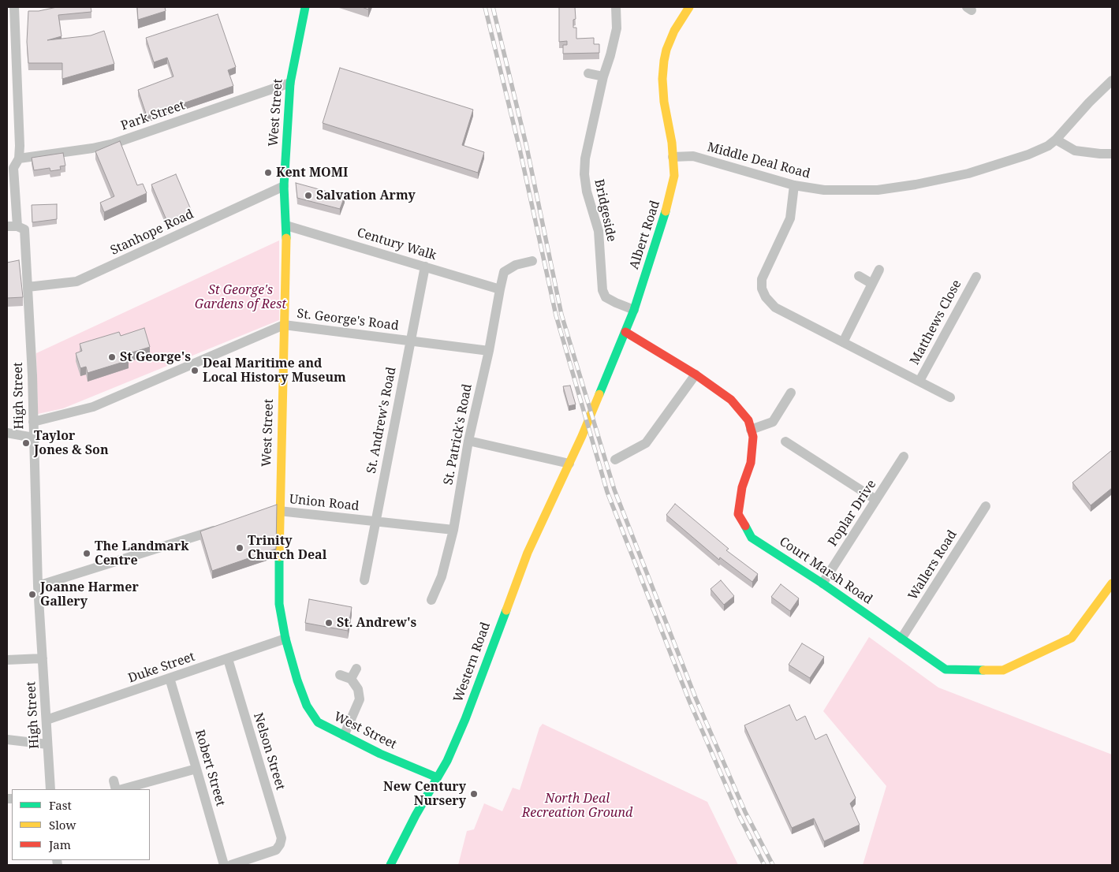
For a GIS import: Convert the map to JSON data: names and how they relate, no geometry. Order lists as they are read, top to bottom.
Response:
{
  "streets": {
    "street": [
      "West Street",
      "Park Street",
      "Middle Deal Road",
      "Bridgeside",
      "Stanhope Road",
      "Albert Road",
      "Century Walk",
      "St. George's Road",
      "Matthews Close",
      "High Street",
      "St. Andrew's Road",
      "St. Patrick's Road",
      "Union Road",
      "Poplar Drive",
      "Wallers Road",
      "Court Marsh Road",
      "Western Road",
      "Duke Street",
      "Nelson Street",
      "Robert Street"
    ]
  },
  "crossings": [
    ["West Street", "Park Street"],
    ["West Street", "Stanhope Road"],
    ["West Street", "Century Walk"],
    ["West Street", "St. George's Road"],
    ["West Street", "Union Road"],
    ["West Street", "Western Road"],
    ["West Street", "Duke Street"],
    ["Park Street", "High Street"],
    ["Middle Deal Road", "Albert Road"],
    ["Middle Deal Road", "Matthews Close"],
    ["Bridgeside", "Albert Road"],
    ["Stanhope Road", "High Street"],
    ["Albert Road", "Court Marsh Road"],
    ["Albert Road", "Western Road"],
    ["Century Walk", "St. Andrew's Road"],
    ["Century Walk", "St. Patrick's Road"],
    ["St. George's Road", "High Street"],
    ["St. George's Road", "St. Andrew's Road"],
    ["St. George's Road", "St. Patrick's Road"],
    ["High Street", "Duke Street"],
    ["St. Andrew's Road", "Union Road"],
    ["St. Patrick's Road", "Union Road"],
    ["Poplar Drive", "Court Marsh Road"],
    ["Wallers Road", "Court Marsh Road"],
    ["Duke Street", "Nelson Street"],
    ["Duke Street", "Robert Street"]
  ],
  "parks": ["St George's Gardens of Rest", "North Deal Recreation Ground"],
  "places": [
    "Kent MOMI",
    "Salvation Army",
    "St George's",
    "Deal Maritime and Local History Museum",
    "Taylor Jones & Son",
    "Trinity Church Deal",
    "The Landmark Centre",
    "Joanne Harmer Gallery",
    "St. Andrew's",
    "New Century Nursery"
  ],
  "legend": ["Fast", "Slow", "Jam"]
}
